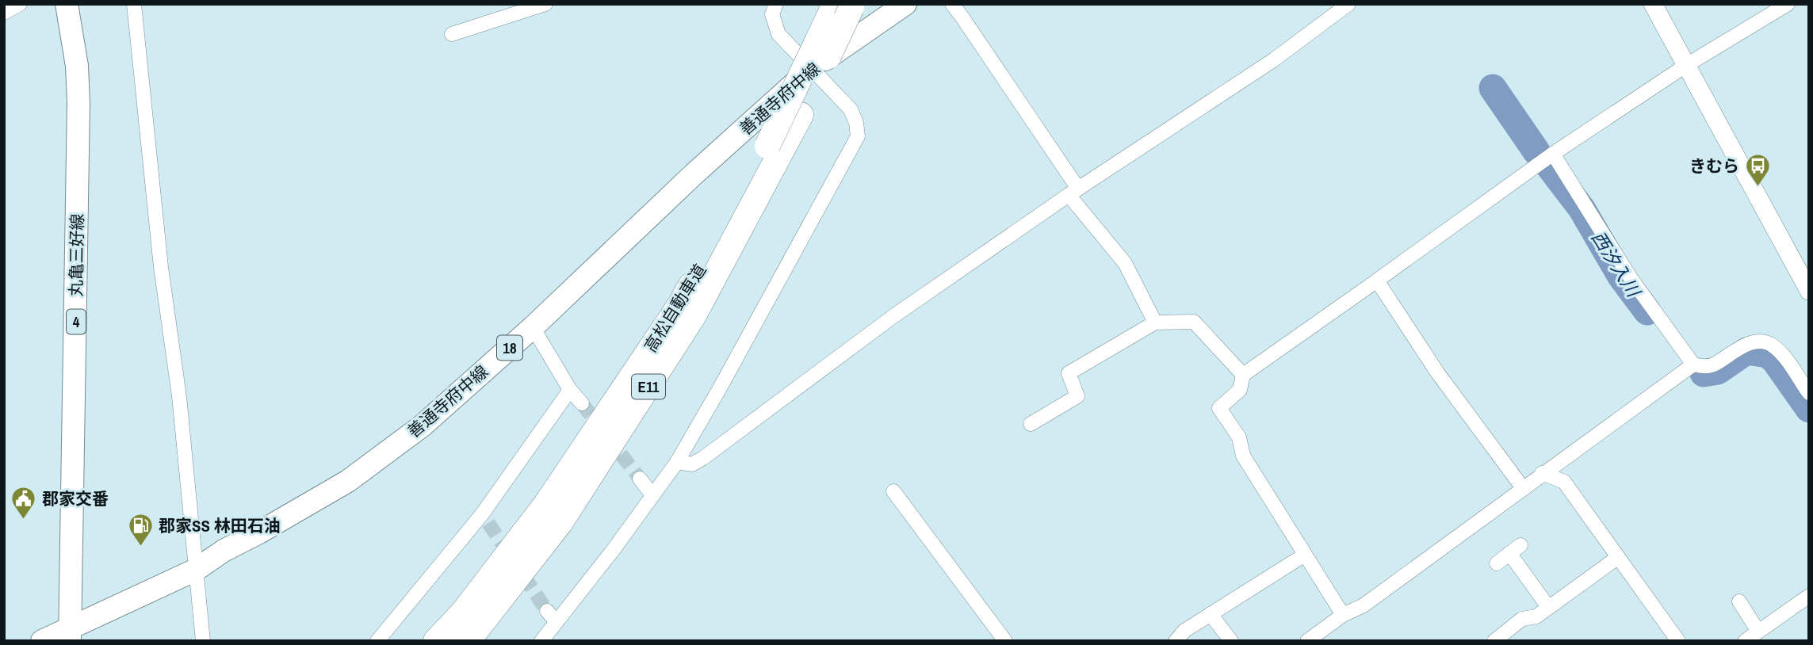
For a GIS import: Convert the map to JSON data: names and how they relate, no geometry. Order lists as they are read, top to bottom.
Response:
{
  "streets": {
    "highway": ["高松自動車道", "E11"],
    "main road": [
      "善通寺府中線",
      "丸亀三好線",
      "4",
      "18"
    ]
  },
  "crossings": [
    ["善通寺府中線", "丸亀三好線"]
  ],
  "water": ["西汐入川"],
  "places": {
    "bus stop": ["きむら"],
    "public building": ["郡家交番"],
    "fuel station": ["郡家SS 林田石油"]
  }
}
